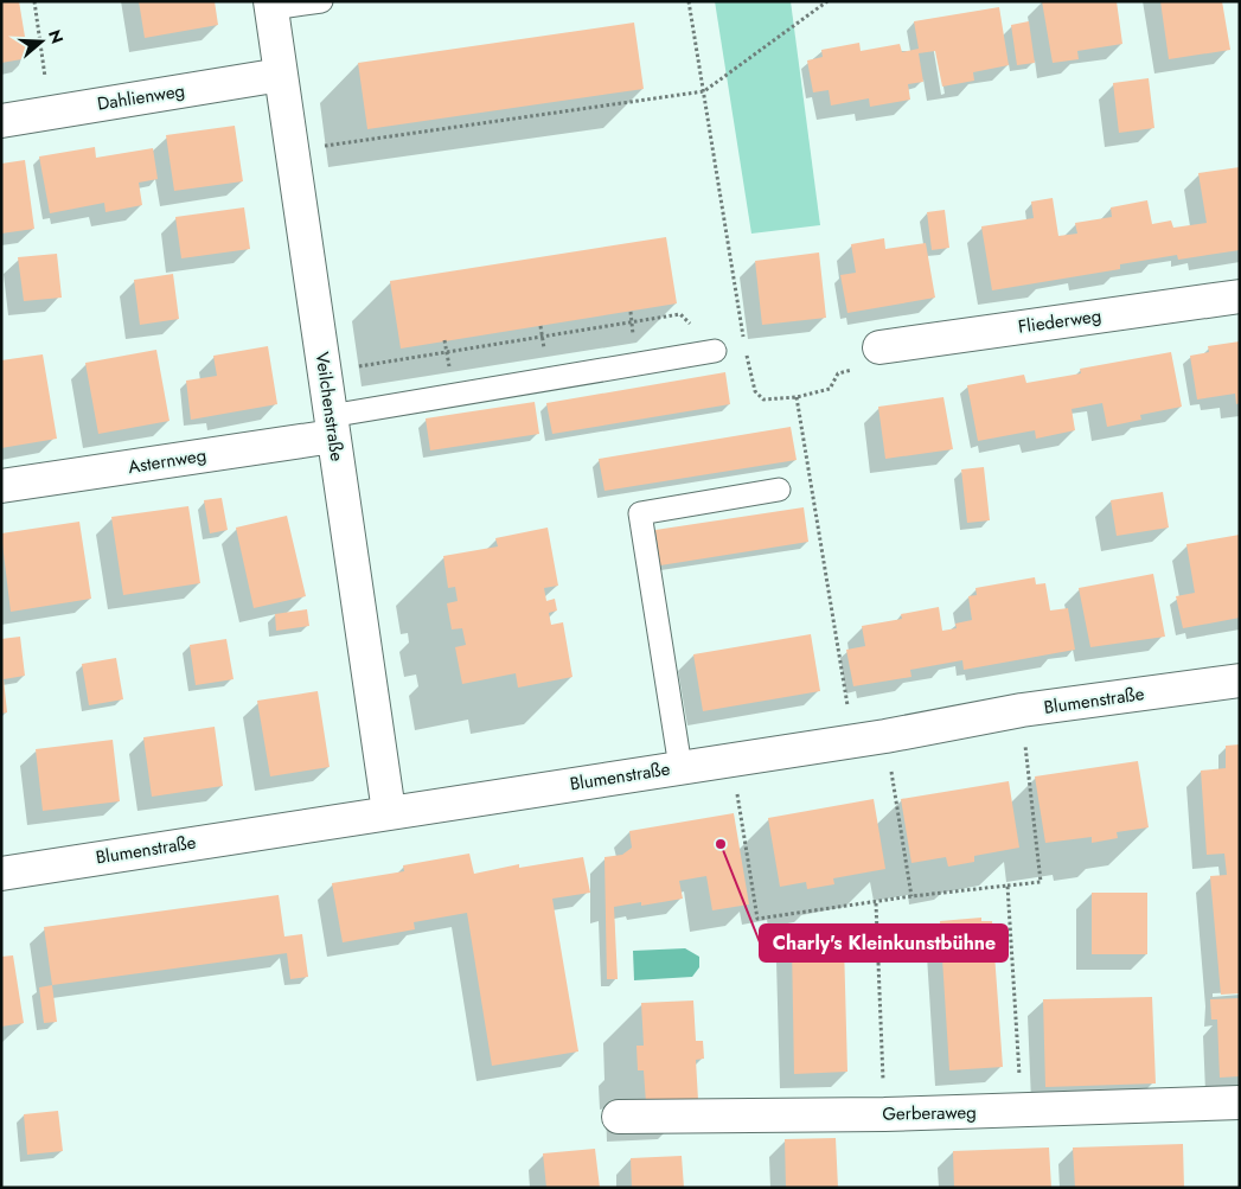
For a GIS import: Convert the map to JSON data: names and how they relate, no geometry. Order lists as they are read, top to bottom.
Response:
{
  "streets": {
    "street": [
      "Dahlienweg",
      "Fliederweg",
      "Veilchenstraße",
      "Asternweg",
      "Blumenstraße",
      "Gerberaweg"
    ]
  },
  "crossings": [
    ["Dahlienweg", "Veilchenstraße"],
    ["Veilchenstraße", "Asternweg"],
    ["Veilchenstraße", "Blumenstraße"]
  ],
  "places": ["Charly's Kleinkunstbühne"],
  "north": "right"
}
